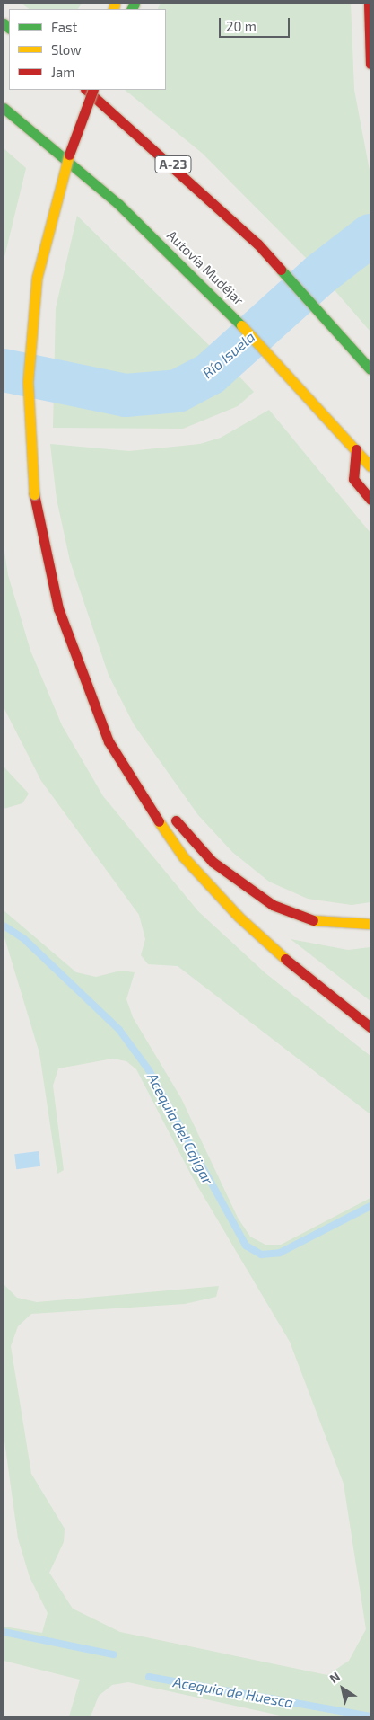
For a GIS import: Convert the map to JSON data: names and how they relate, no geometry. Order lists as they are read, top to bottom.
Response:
{
  "streets": {
    "highway": ["A-23", "Autovía Mudéjar"]
  },
  "water": ["Río Isuela", "Acequia del Cajigar", "Acequia de Huesca"],
  "legend": ["Fast", "Slow", "Jam"],
  "scale_bar": "20 m",
  "north": "top left"
}
